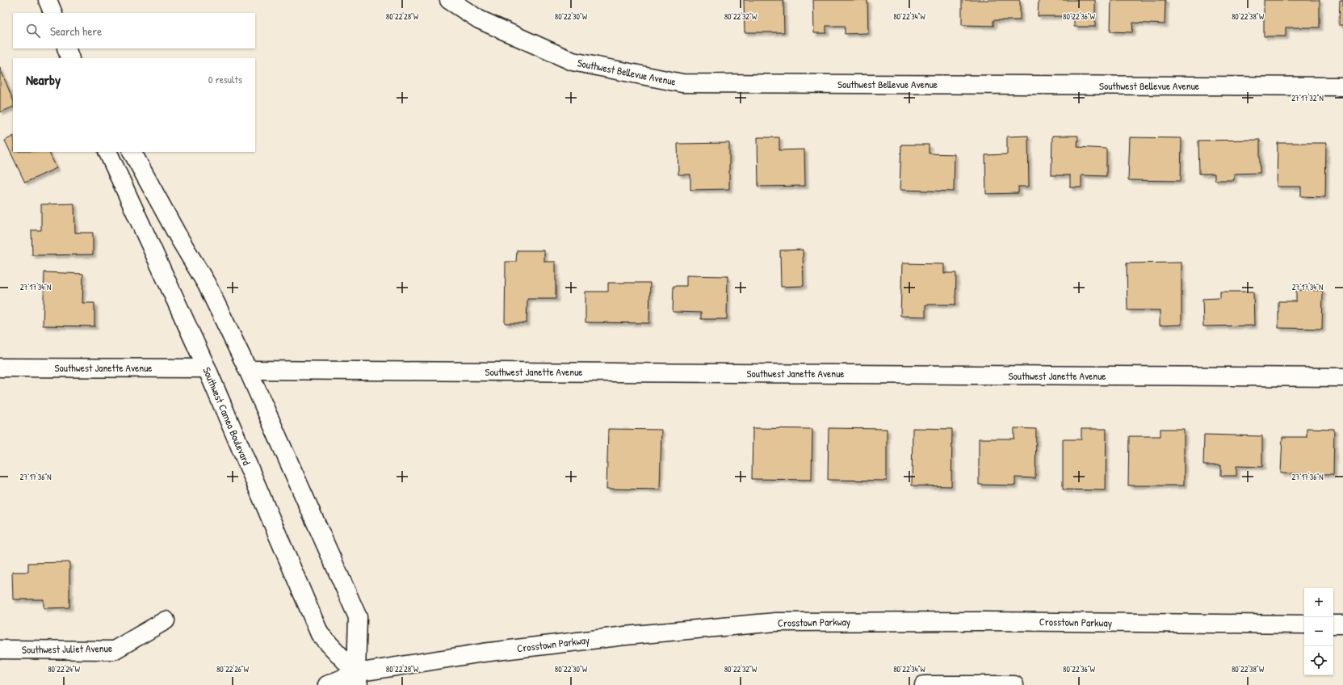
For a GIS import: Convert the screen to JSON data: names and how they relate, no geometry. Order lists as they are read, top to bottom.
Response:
{
  "streets": {
    "street": [
      "Southwest Bellevue Avenue",
      "Southwest Janette Avenue",
      "Southwest Cameo Boulevard",
      "Crosstown Parkway",
      "Southwest Juliet Avenue"
    ]
  },
  "crossings": [
    ["Southwest Janette Avenue", "Southwest Cameo Boulevard"],
    ["Southwest Cameo Boulevard", "Crosstown Parkway"]
  ],
  "page": {
    "search": "Search here",
    "heading": ["Nearby", "0 results"],
    "map_buttons": ["+", "−"]
  },
  "coordinates": [
    "80°22'28\"W",
    "80°22'30\"W",
    "80°22'32\"W",
    "80°22'34\"W",
    "80°22'36\"W",
    "80°22'38\"W",
    "27°17'32\"N",
    "27°17'34\"N",
    "27°17'36\"N",
    "80°22'24\"W",
    "80°22'26\"W"
  ]
}
